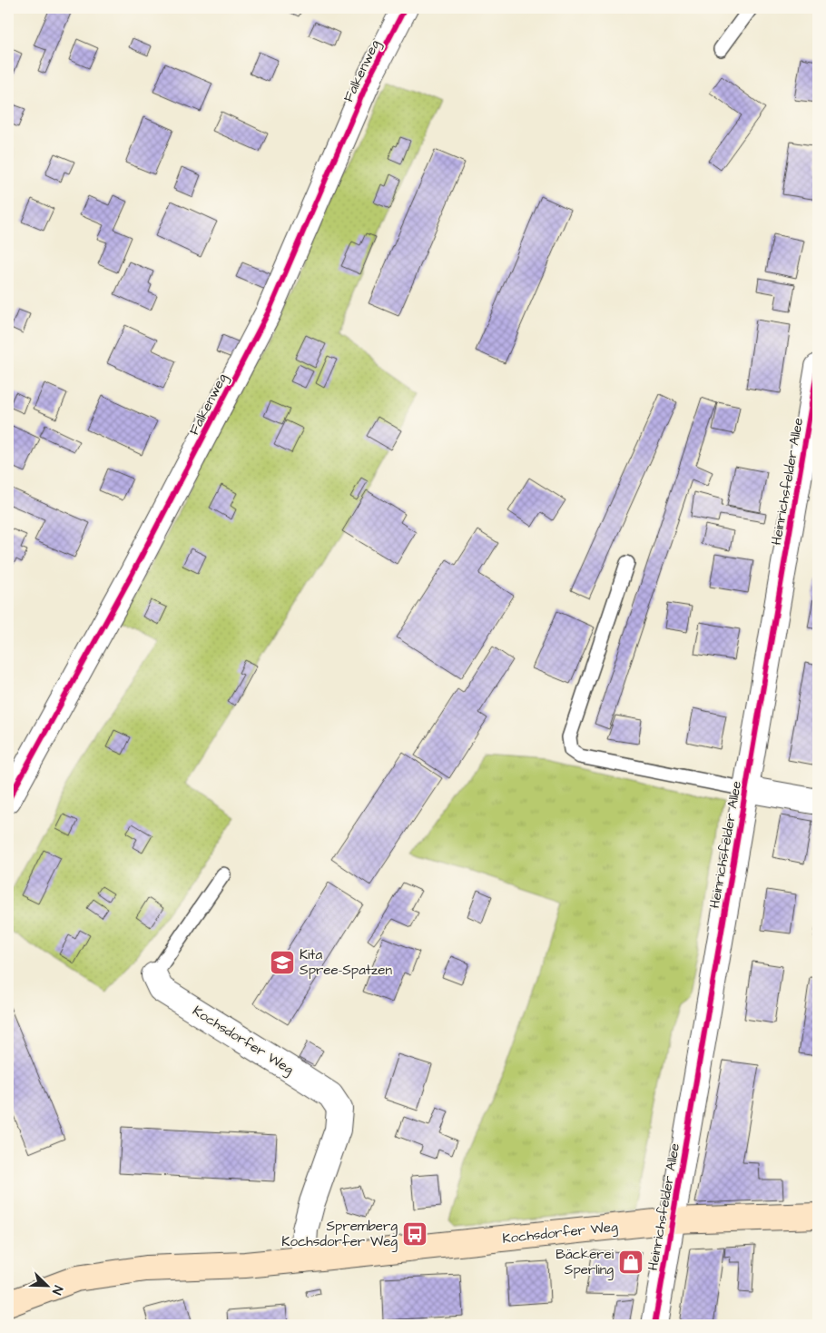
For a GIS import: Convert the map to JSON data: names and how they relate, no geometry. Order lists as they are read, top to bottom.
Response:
{
  "streets": {
    "street": ["Falkenweg", "Heinrichsfelder Allee", "Kochsdorfer Weg"]
  },
  "crossings": [
    ["Heinrichsfelder Allee", "Kochsdorfer Weg"]
  ],
  "places": {
    "school or university": ["Kita Spree-Spatzen"],
    "bus stop": ["Spremberg Kochsdorfer Weg"],
    "shop": ["Bäckerei Sperling"]
  },
  "north": "bottom right"
}
